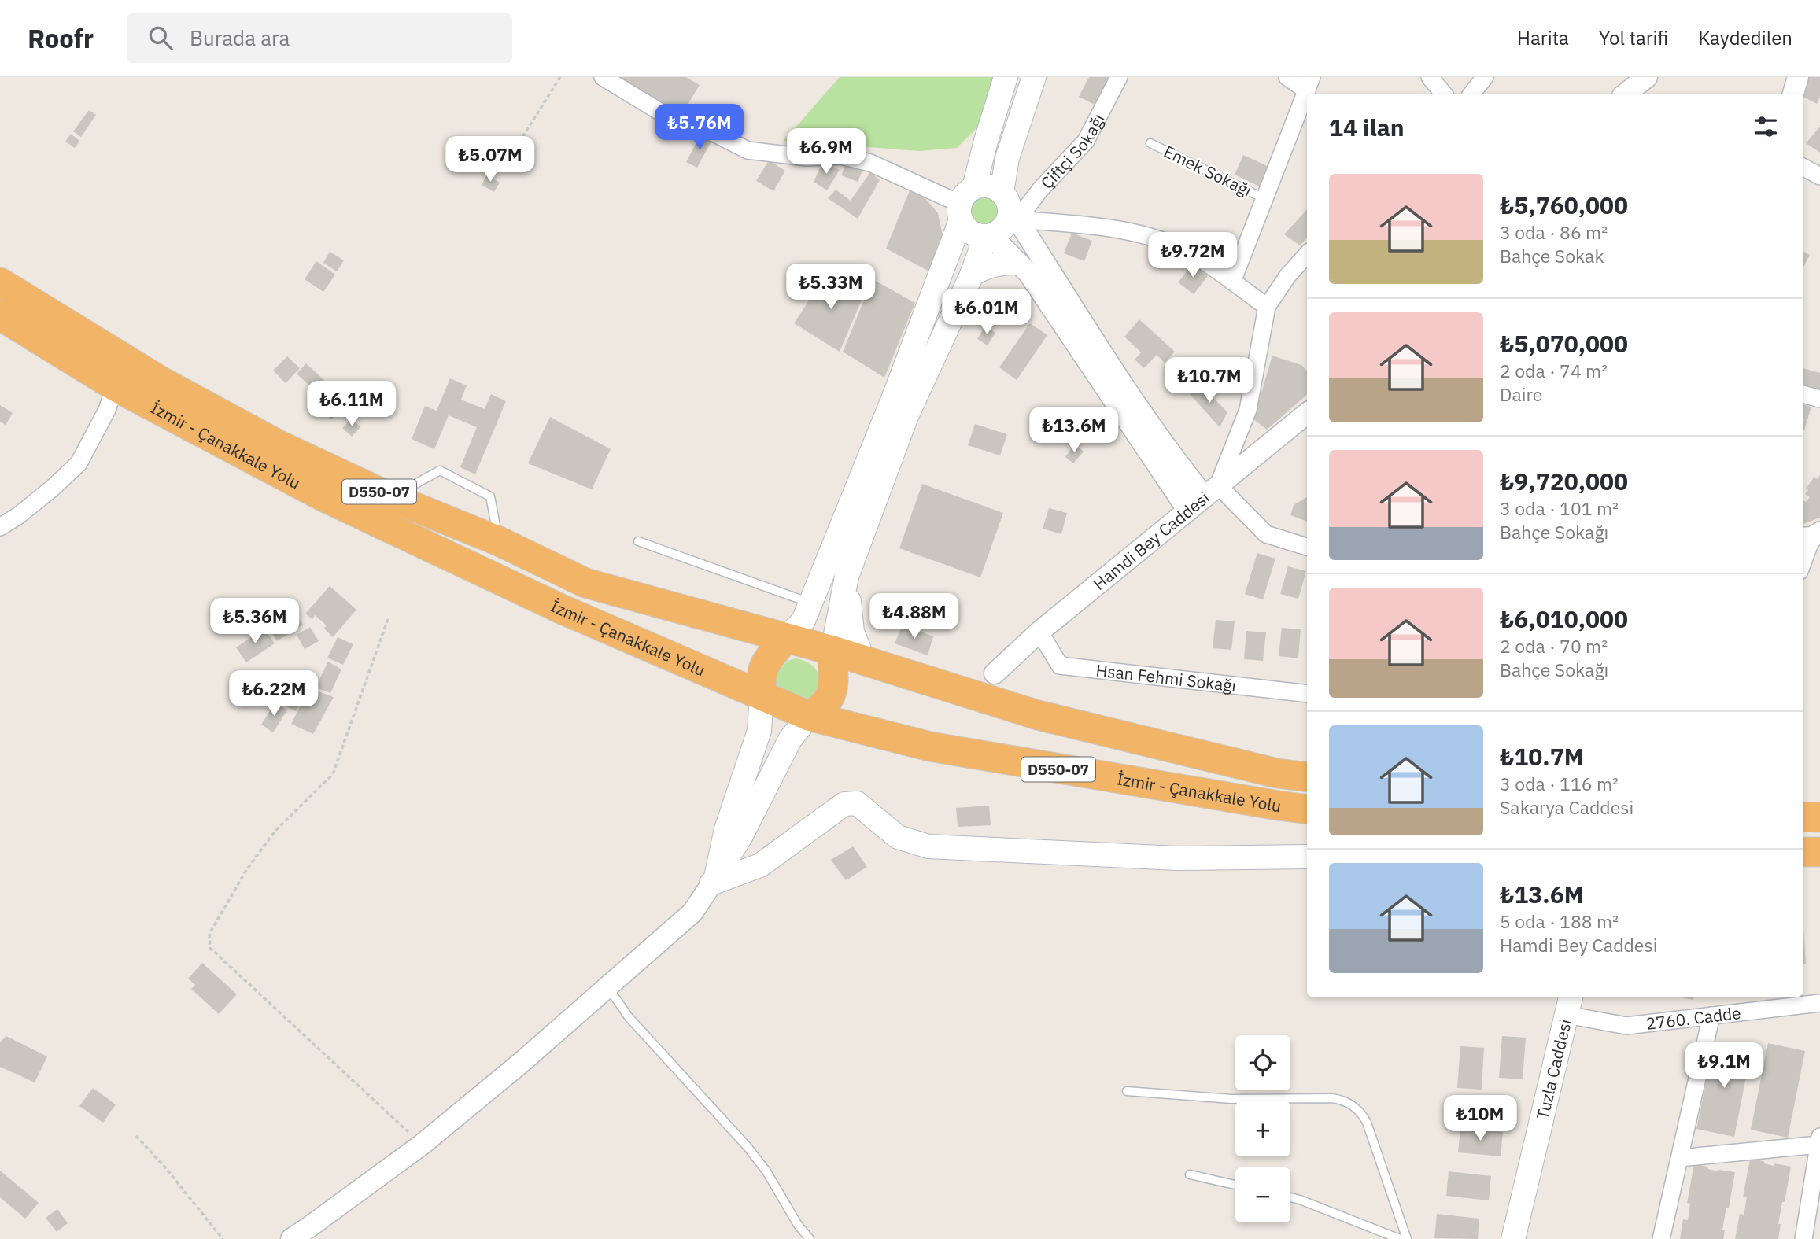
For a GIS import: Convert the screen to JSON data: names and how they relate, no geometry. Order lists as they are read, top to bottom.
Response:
{
  "streets": {
    "highway": ["İzmir - Çanakkale Yolu", "D550-07"],
    "main road": ["Tuzla Caddesi"],
    "street": [
      "Çiftçi Sokağı",
      "Hamdi Bey Caddesi",
      "Hsan Fehmi Sokağı",
      "2760. Cadde"
    ],
    "lane": ["Emek Sokağı"]
  },
  "crossings": [
    ["Hamdi Bey Caddesi", "Hsan Fehmi Sokağı"],
    ["2760. Cadde", "Tuzla Caddesi"]
  ],
  "page": {
    "header": "Roofr",
    "search": "Burada ara",
    "nav": ["Harita", "Yol tarifi", "Kaydedilen"],
    "heading": "14 ilan",
    "price": [
      "₺5.76M",
      "₺6.9M",
      "₺5.07M",
      "₺9.72M",
      "₺5.33M",
      "₺6.01M",
      "₺10.7M",
      "₺6.11M",
      "₺13.6M",
      "₺4.88M",
      "₺5.36M",
      "₺6.22M",
      "₺9.1M",
      "₺10M"
    ],
    "list": [
      {
        "name": "₺5,760,000",
        "note": "3 oda · 86 m² · Bahçe Sokak"
      },
      {
        "name": "₺5,070,000",
        "note": "2 oda · 74 m² · Daire"
      },
      {
        "name": "₺9,720,000",
        "note": "3 oda · 101 m² · Bahçe Sokağı"
      },
      {
        "name": "₺6,010,000",
        "note": "2 oda · 70 m² · Bahçe Sokağı"
      },
      {
        "name": "₺10.7M",
        "note": "3 oda · 116 m² · Sakarya Caddesi"
      },
      {
        "name": "₺13.6M",
        "note": "5 oda · 188 m² · Hamdi Bey Caddesi"
      }
    ],
    "map_buttons": ["+", "−"]
  }
}
